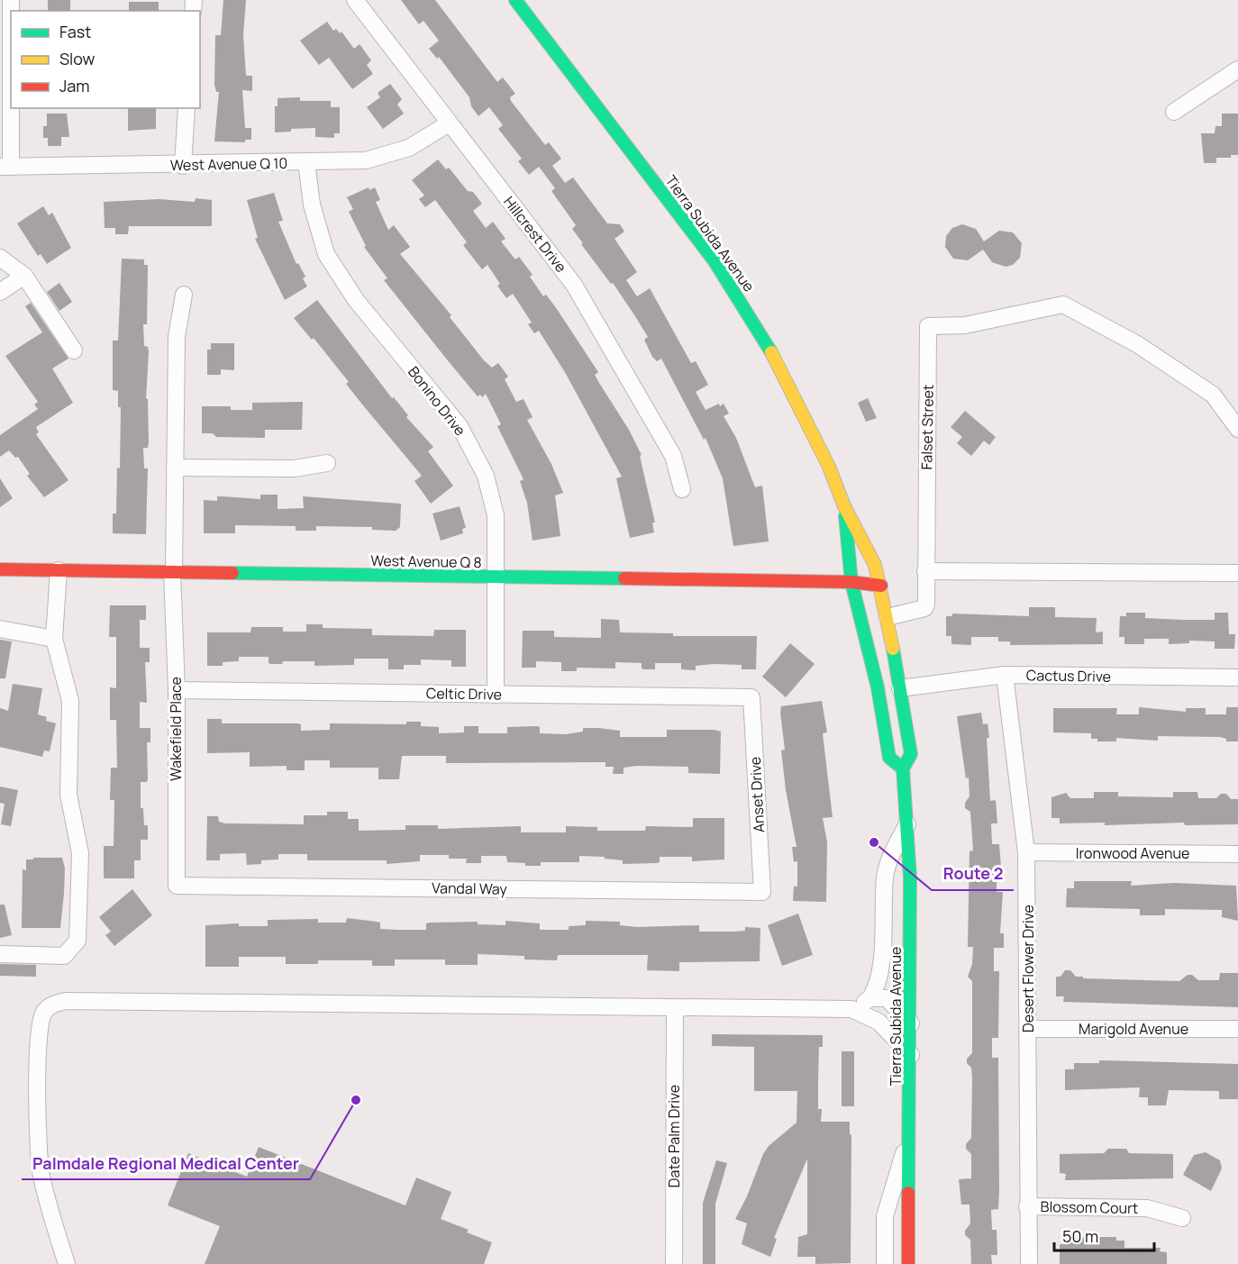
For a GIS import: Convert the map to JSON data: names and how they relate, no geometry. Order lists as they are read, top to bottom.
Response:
{
  "streets": {
    "main road": ["Tierra Subida Avenue", "West Avenue Q 8"],
    "street": [
      "West Avenue Q 10",
      "Hillcrest Drive",
      "Bonino Drive",
      "Falset Street",
      "Cactus Drive",
      "Celtic Drive",
      "Wakefield Place",
      "Anset Drive",
      "Ironwood Avenue",
      "Vandal Way",
      "Desert Flower Drive",
      "Marigold Avenue",
      "Date Palm Drive",
      "Blossom Court"
    ]
  },
  "crossings": [
    ["West Avenue Q 10", "Hillcrest Drive"],
    ["West Avenue Q 10", "Bonino Drive"],
    ["Tierra Subida Avenue", "West Avenue Q 8"],
    ["Tierra Subida Avenue", "Cactus Drive"],
    ["Bonino Drive", "West Avenue Q 8"],
    ["Bonino Drive", "Celtic Drive"],
    ["West Avenue Q 8", "Wakefield Place"],
    ["Cactus Drive", "Desert Flower Drive"],
    ["Celtic Drive", "Wakefield Place"],
    ["Celtic Drive", "Anset Drive"],
    ["Wakefield Place", "Vandal Way"],
    ["Anset Drive", "Vandal Way"],
    ["Ironwood Avenue", "Desert Flower Drive"],
    ["Desert Flower Drive", "Marigold Avenue"],
    ["Desert Flower Drive", "Blossom Court"]
  ],
  "places": ["Route 2", "Palmdale Regional Medical Center"],
  "legend": ["Fast", "Slow", "Jam"],
  "scale_bar": "50 m"
}
